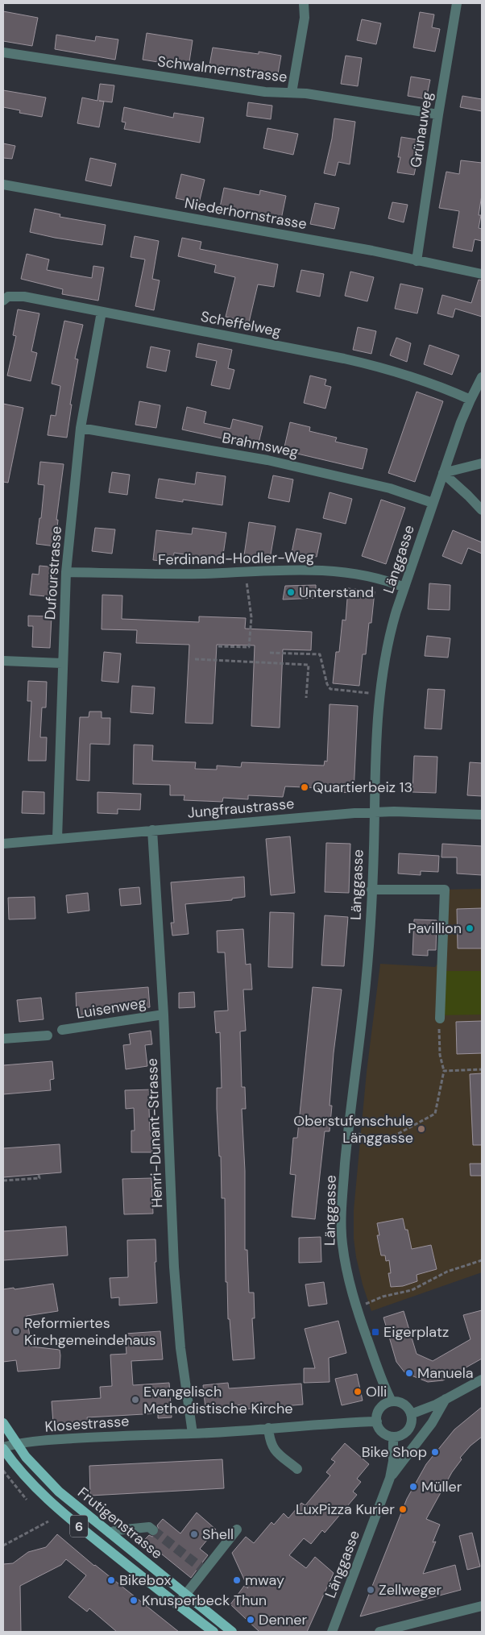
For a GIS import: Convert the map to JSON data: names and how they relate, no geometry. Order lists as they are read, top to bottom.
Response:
{
  "streets": {
    "main road": ["Frutigenstrasse", "6"],
    "street": [
      "Schwalmernstrasse",
      "Grünauweg",
      "Niederhornstrasse",
      "Scheffelweg",
      "Brahmsweg",
      "Ferdinand-Hodler-Weg",
      "Länggasse",
      "Dufourstrasse",
      "Jungfraustrasse",
      "Luisenweg",
      "Henri-Dunant-Strasse",
      "Klosestrasse"
    ]
  },
  "crossings": [
    ["Schwalmernstrasse", "Grünauweg"],
    ["Grünauweg", "Niederhornstrasse"],
    ["Scheffelweg", "Länggasse"],
    ["Scheffelweg", "Dufourstrasse"],
    ["Brahmsweg", "Länggasse"],
    ["Brahmsweg", "Dufourstrasse"],
    ["Ferdinand-Hodler-Weg", "Länggasse"],
    ["Ferdinand-Hodler-Weg", "Dufourstrasse"],
    ["Länggasse", "Jungfraustrasse"],
    ["Länggasse", "Klosestrasse"],
    ["Dufourstrasse", "Jungfraustrasse"],
    ["Jungfraustrasse", "Henri-Dunant-Strasse"],
    ["Luisenweg", "Henri-Dunant-Strasse"],
    ["Henri-Dunant-Strasse", "Klosestrasse"],
    ["Klosestrasse", "Frutigenstrasse"]
  ],
  "places": {
    "other": [
      "Unterstand",
      "Quartierbeiz 13",
      "Pavillion",
      "Oberstufenschule Länggasse",
      "Reformiertes Kirchgemeindehaus",
      "Manuela",
      "Olli",
      "Evangelisch Methodistische Kirche",
      "Bike Shop",
      "Müller",
      "LuxPizza Kurier",
      "Shell",
      "Bikebox",
      "mway",
      "Zellweger",
      "Knusperbeck Thun",
      "Denner"
    ],
    "transit": ["Eigerplatz"]
  }
}
